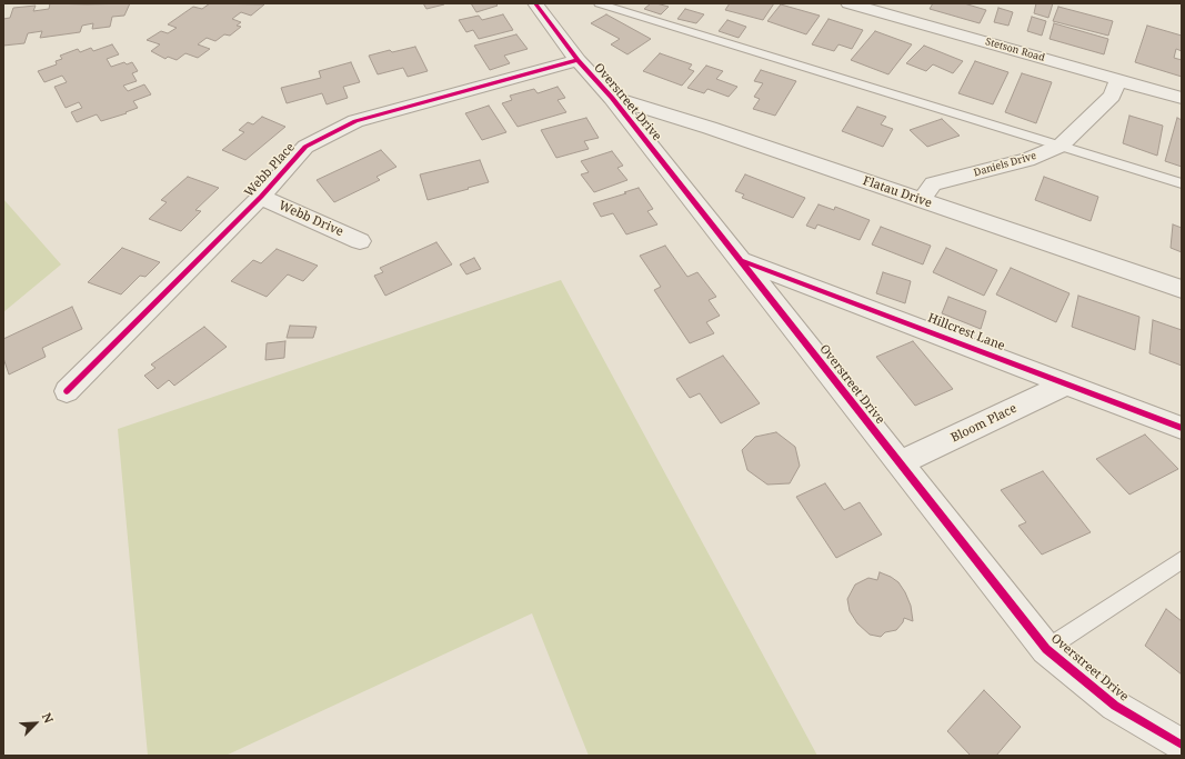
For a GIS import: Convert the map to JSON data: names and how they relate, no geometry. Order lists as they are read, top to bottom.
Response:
{
  "streets": {
    "street": [
      "Stetson Road",
      "Overstreet Drive",
      "Daniels Drive",
      "Webb Place",
      "Flatau Drive",
      "Webb Drive",
      "Hillcrest Lane",
      "Bloom Place"
    ]
  },
  "crossings": [
    ["Stetson Road", "Daniels Drive"],
    ["Overstreet Drive", "Webb Place"],
    ["Overstreet Drive", "Flatau Drive"],
    ["Overstreet Drive", "Hillcrest Lane"],
    ["Overstreet Drive", "Bloom Place"],
    ["Daniels Drive", "Flatau Drive"],
    ["Webb Place", "Webb Drive"],
    ["Hillcrest Lane", "Bloom Place"]
  ],
  "north": "top right"
}
